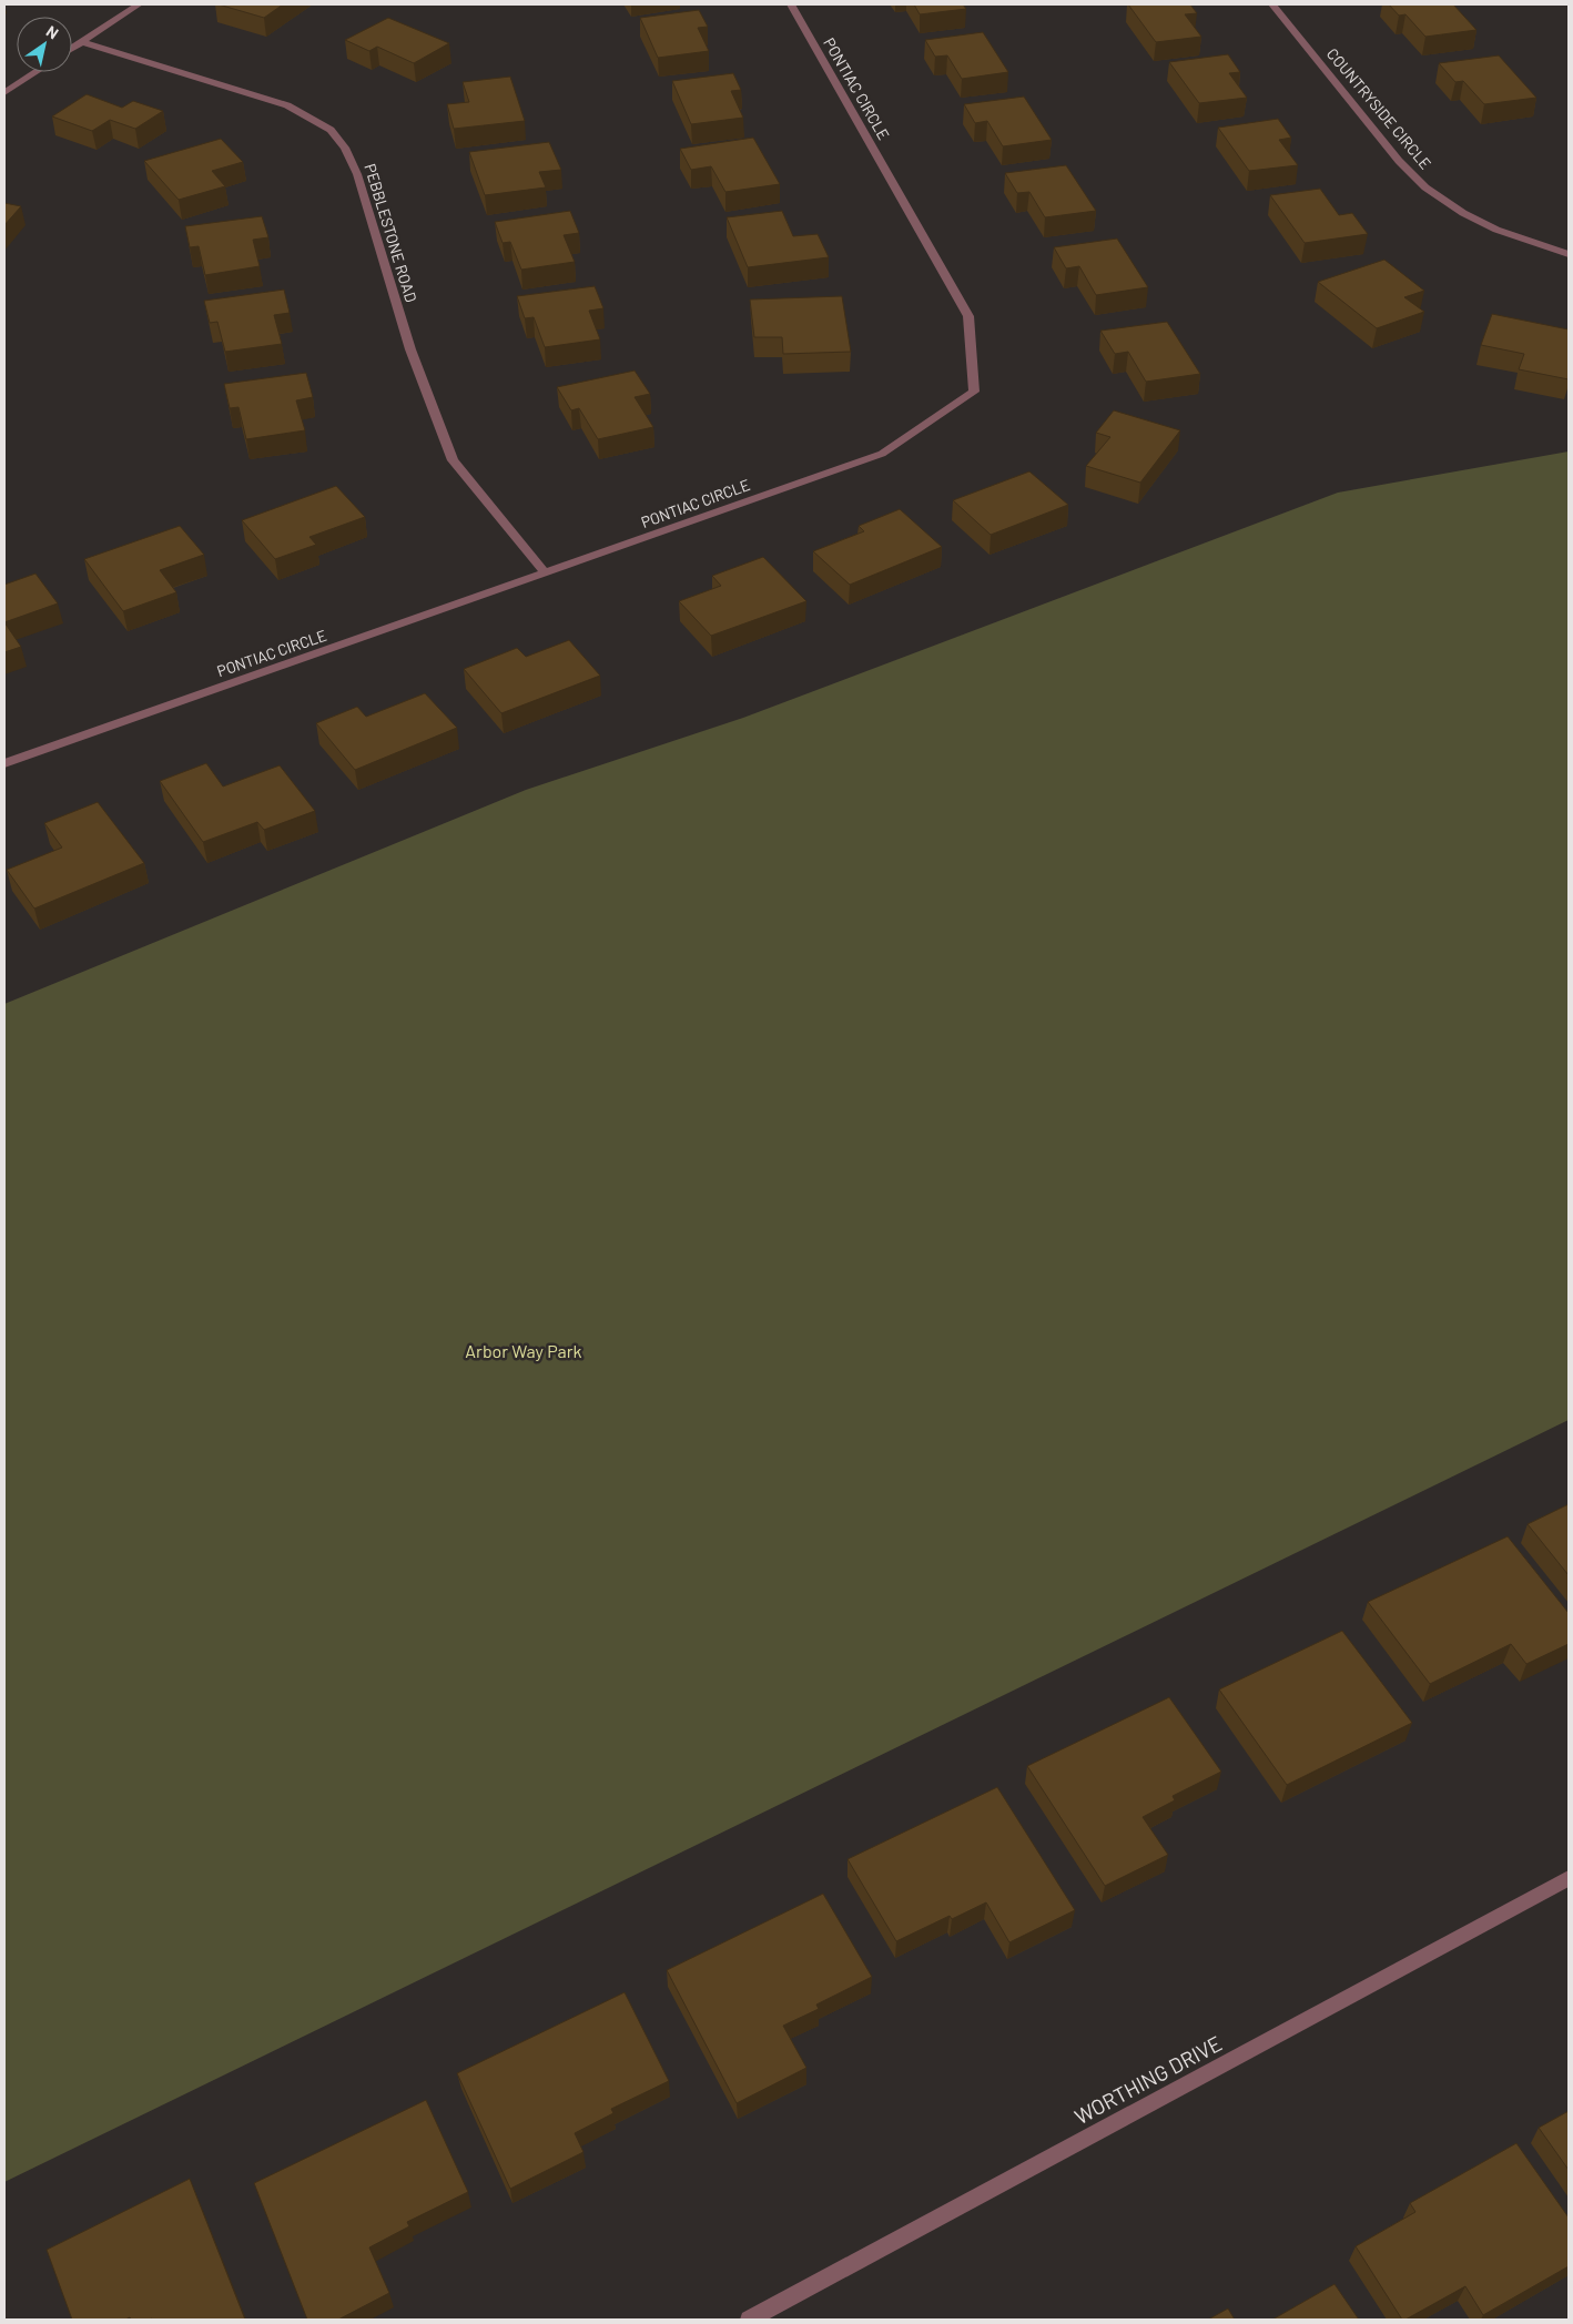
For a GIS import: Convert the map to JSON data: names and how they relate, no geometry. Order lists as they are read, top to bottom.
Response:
{
  "streets": {
    "street": [
      "PONTIAC CIRCLE",
      "COUNTRYSIDE CIRCLE",
      "PEBBLESTONE ROAD",
      "WORTHING DRIVE"
    ]
  },
  "crossings": [
    ["PONTIAC CIRCLE", "PEBBLESTONE ROAD"]
  ],
  "parks": ["Arbor Way Park"],
  "north": "top right"
}
